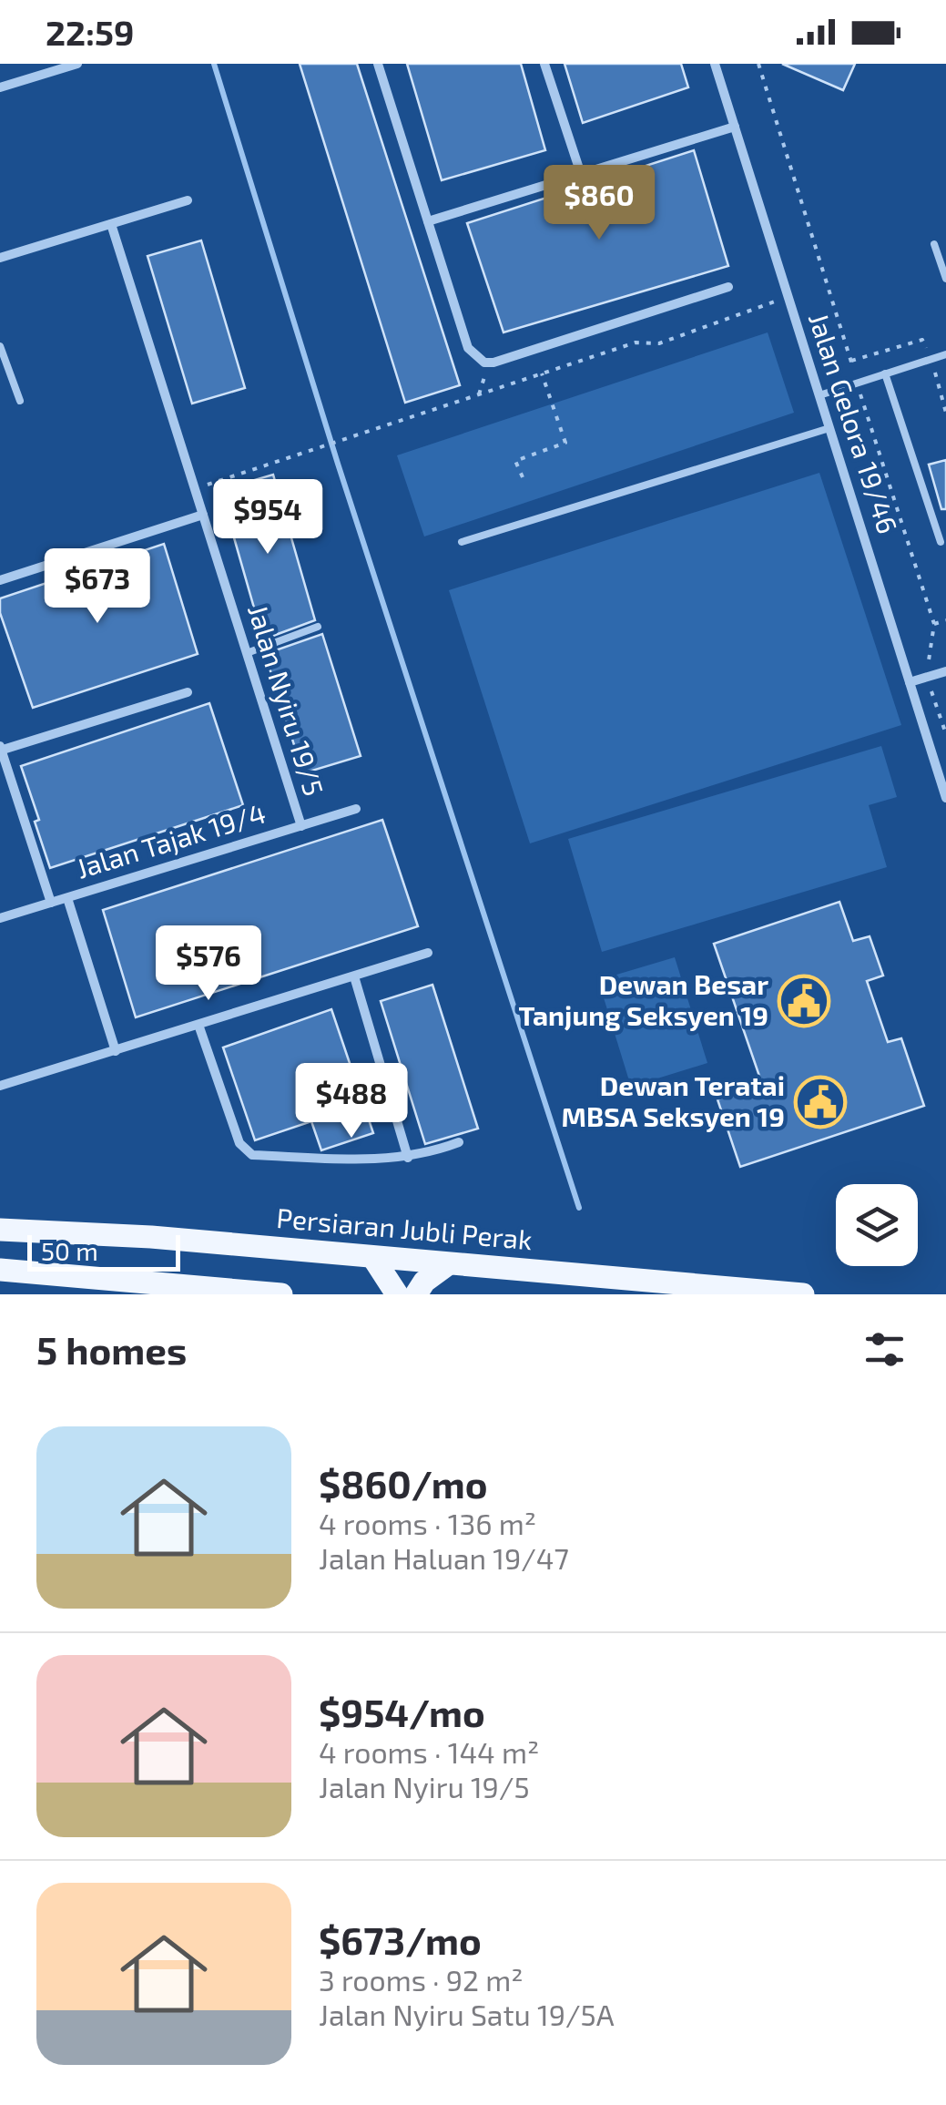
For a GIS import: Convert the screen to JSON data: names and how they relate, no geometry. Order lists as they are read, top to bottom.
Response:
{
  "streets": {
    "main road": ["Persiaran Jubli Perak"],
    "street": ["Jalan Gelora 19/46", "Jalan Nyiru 19/5", "Jalan Tajak 19/4"]
  },
  "crossings": [
    ["Jalan Nyiru 19/5", "Jalan Tajak 19/4"]
  ],
  "places": {
    "public building": ["Dewan Besar Tanjung Seksyen 19", "Dewan Teratai MBSA Seksyen 19"]
  },
  "scale_bar": "50 m",
  "page": {
    "status": "22:59",
    "price": [
      "$860",
      "$954",
      "$673",
      "$576",
      "$488"
    ],
    "scale": "50 m",
    "heading": "5 homes",
    "list": [
      {
        "name": "$860/mo",
        "note": "4 rooms · 136 m² · Jalan Haluan 19/47"
      },
      {
        "name": "$954/mo",
        "note": "4 rooms · 144 m² · Jalan Nyiru 19/5"
      },
      {
        "name": "$673/mo",
        "note": "3 rooms · 92 m² · Jalan Nyiru Satu 19/5A"
      }
    ]
  }
}
